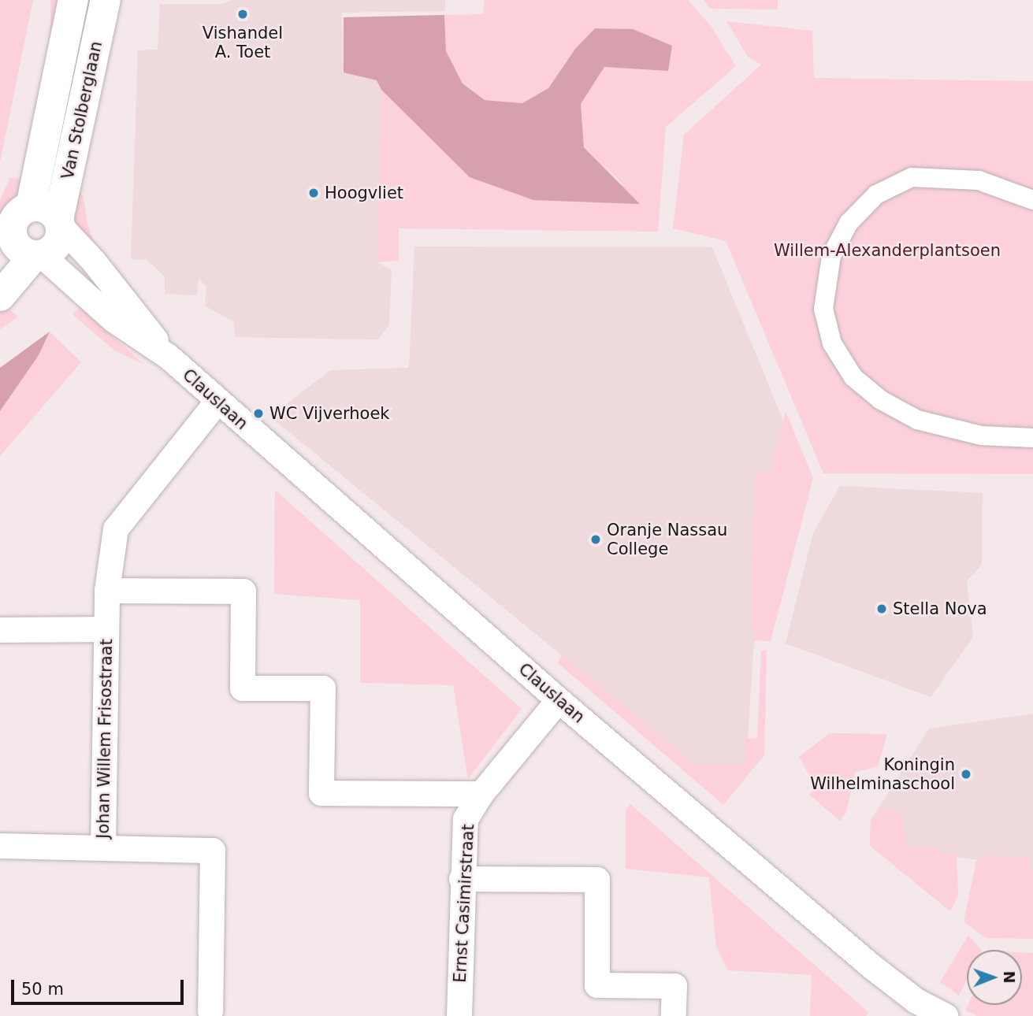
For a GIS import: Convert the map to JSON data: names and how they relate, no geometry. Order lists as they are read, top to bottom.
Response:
{
  "streets": {
    "street": [
      "Van Stolberglaan",
      "Clauslaan",
      "Johan Willem Frisostraat",
      "Ernst Casimirstraat"
    ]
  },
  "crossings": [
    ["Van Stolberglaan", "Clauslaan"],
    ["Clauslaan", "Johan Willem Frisostraat"],
    ["Clauslaan", "Ernst Casimirstraat"]
  ],
  "parks": ["Willem-Alexanderplantsoen"],
  "places": [
    "Vishandel A. Toet",
    "Hoogvliet",
    "WC Vijverhoek",
    "Oranje Nassau College",
    "Stella Nova",
    "Koningin Wilhelminaschool"
  ],
  "scale_bar": "50 m",
  "north": "right"
}
